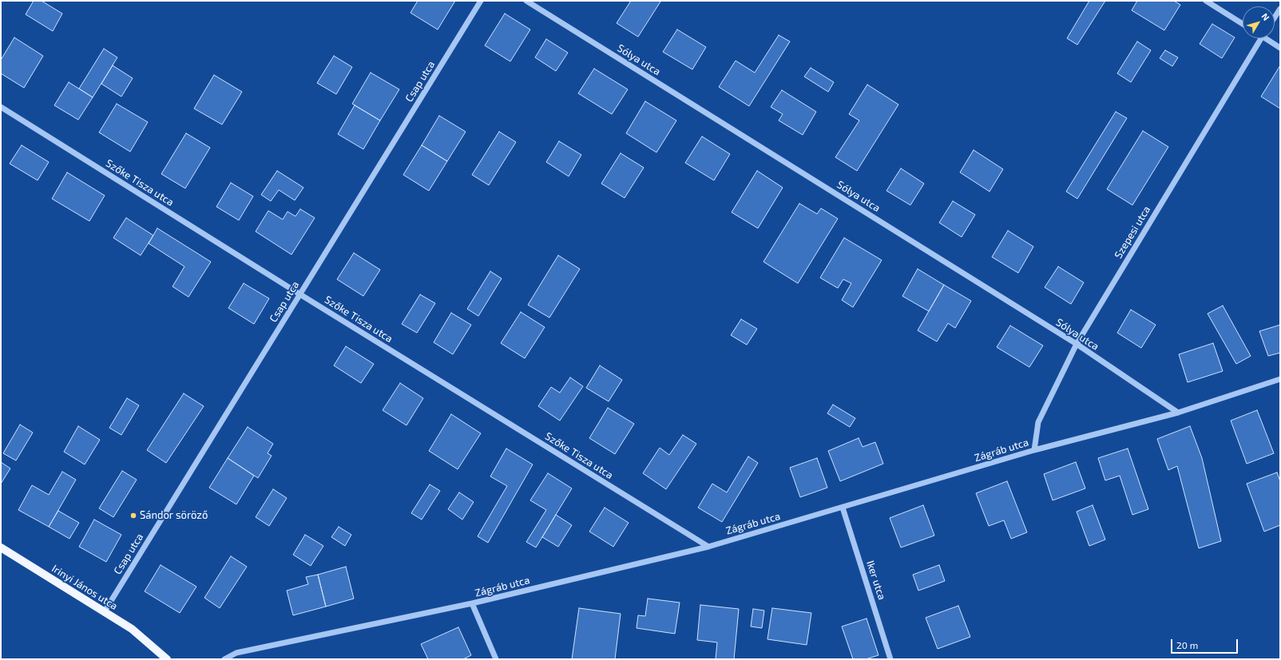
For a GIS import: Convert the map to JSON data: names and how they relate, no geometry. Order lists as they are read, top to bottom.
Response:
{
  "streets": {
    "main road": ["Irinyi János utca"],
    "street": [
      "Sólya utca",
      "Csap utca",
      "Szőke Tisza utca",
      "Szepesi utca",
      "Zágráb utca",
      "Iker utca"
    ]
  },
  "crossings": [
    ["Sólya utca", "Szepesi utca"],
    ["Sólya utca", "Zágráb utca"],
    ["Csap utca", "Szőke Tisza utca"],
    ["Csap utca", "Irinyi János utca"],
    ["Szőke Tisza utca", "Zágráb utca"],
    ["Szepesi utca", "Zágráb utca"],
    ["Zágráb utca", "Iker utca"]
  ],
  "places": ["Sándor söröző"],
  "scale_bar": "20 m",
  "north": "top right"
}
